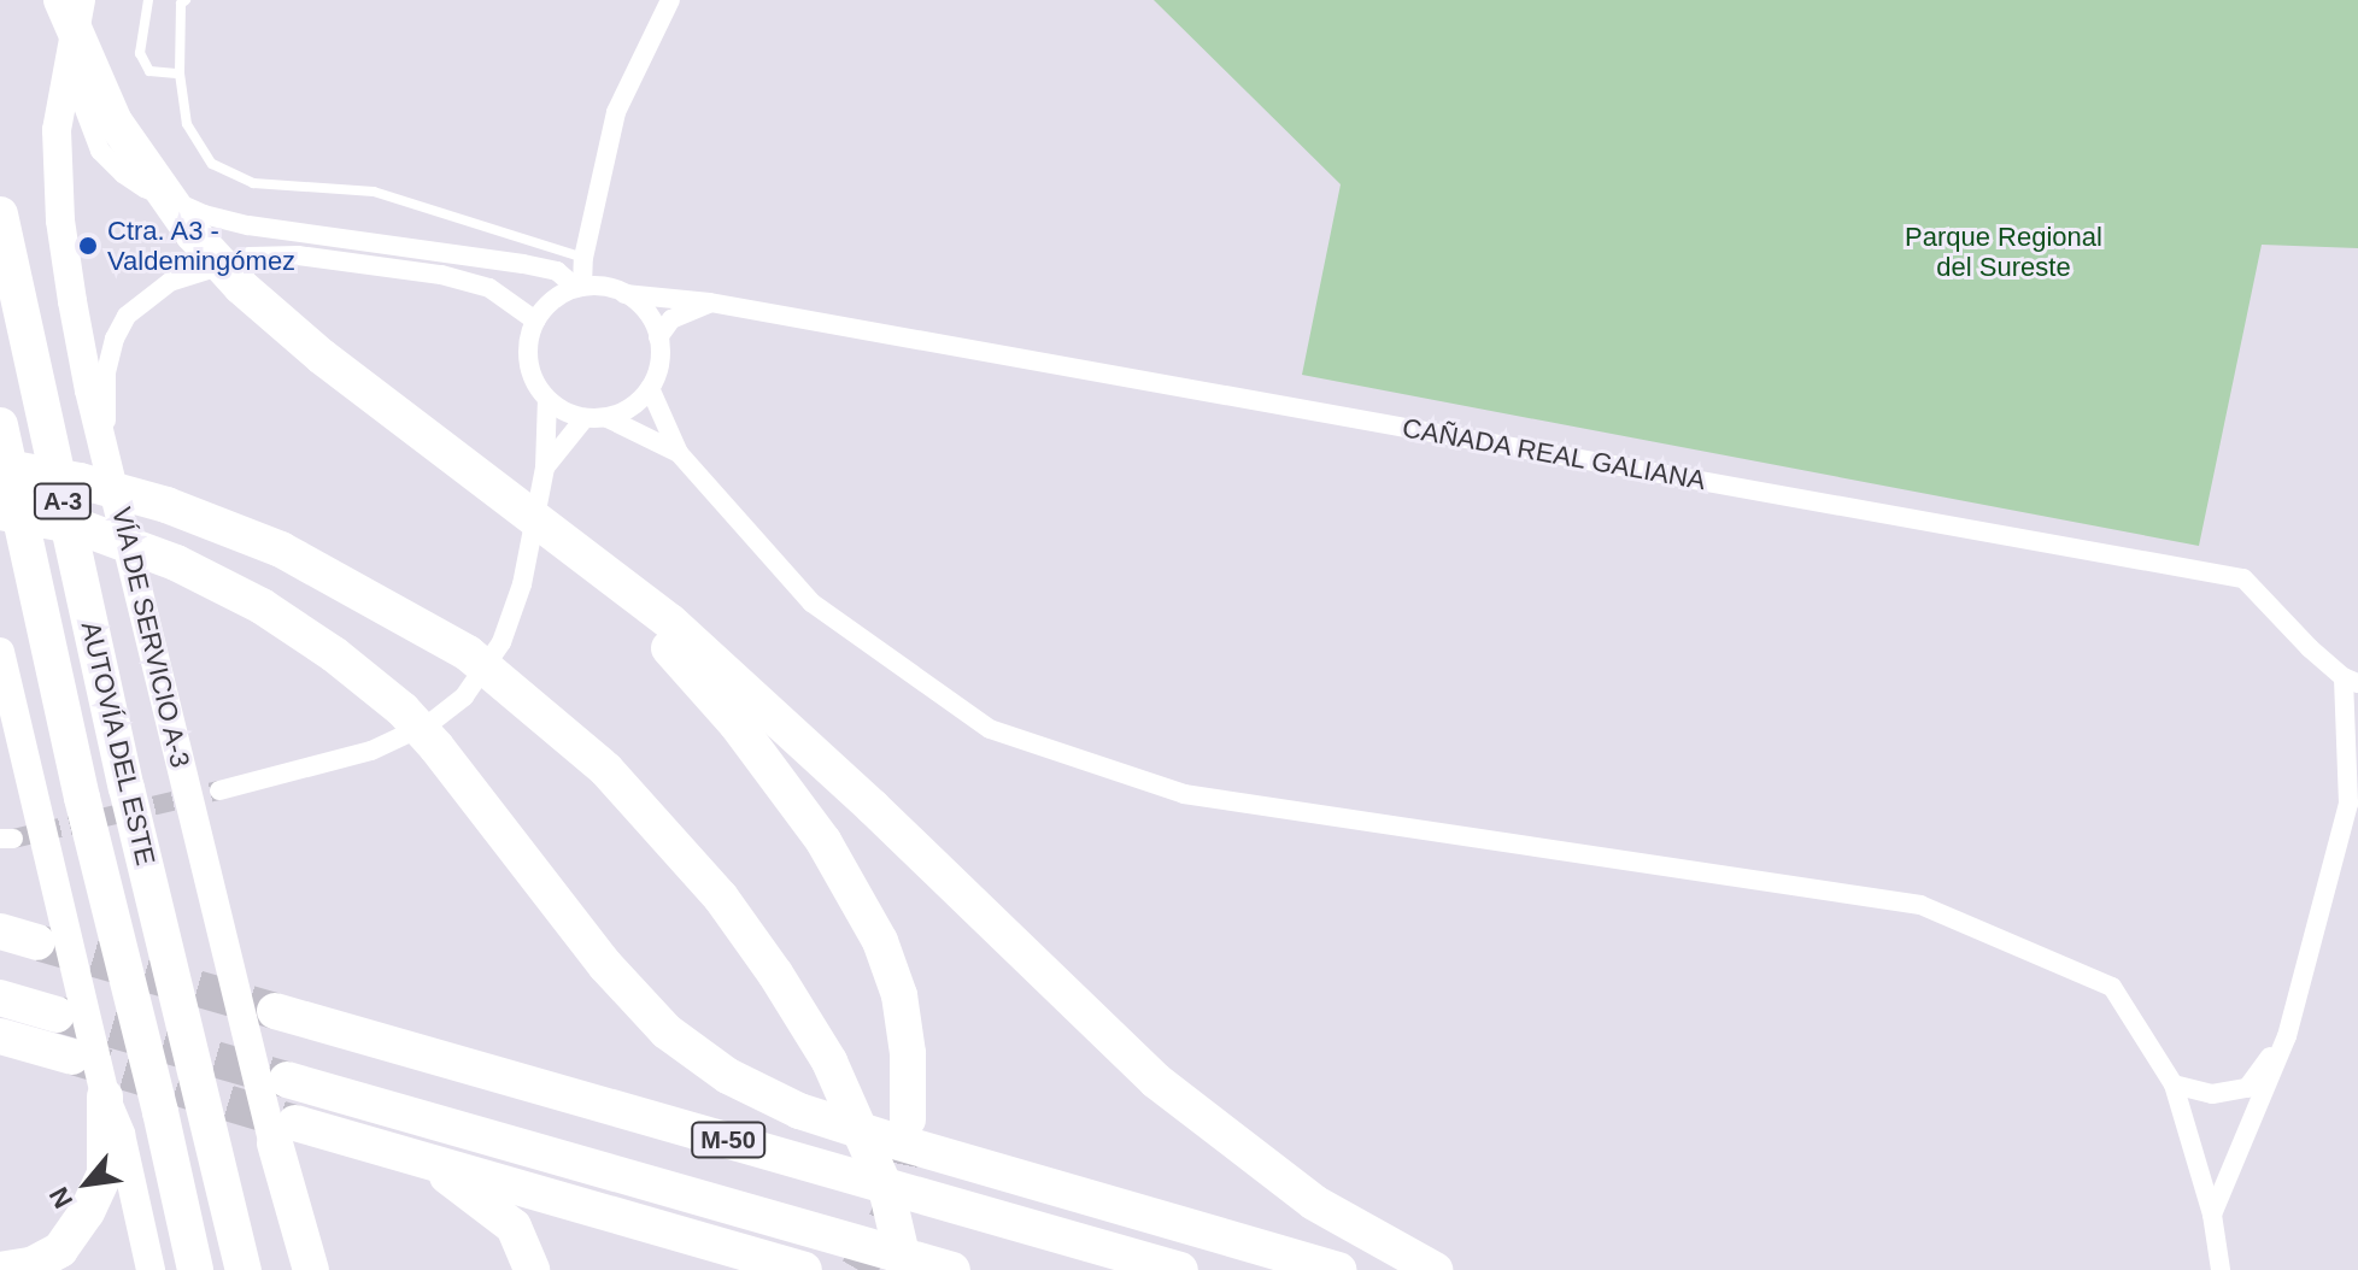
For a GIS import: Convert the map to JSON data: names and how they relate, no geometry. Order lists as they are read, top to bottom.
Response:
{
  "streets": {
    "highway": ["A-3", "AUTOVÍA DEL ESTE", "M-50"],
    "main road": ["VÍA DE SERVICIO A-3"],
    "street": ["CAÑADA REAL GALIANA"]
  },
  "parks": ["Parque Regional del Sureste"],
  "places": ["Ctra. A3 - Valdemingómez"],
  "north": "bottom left"
}
